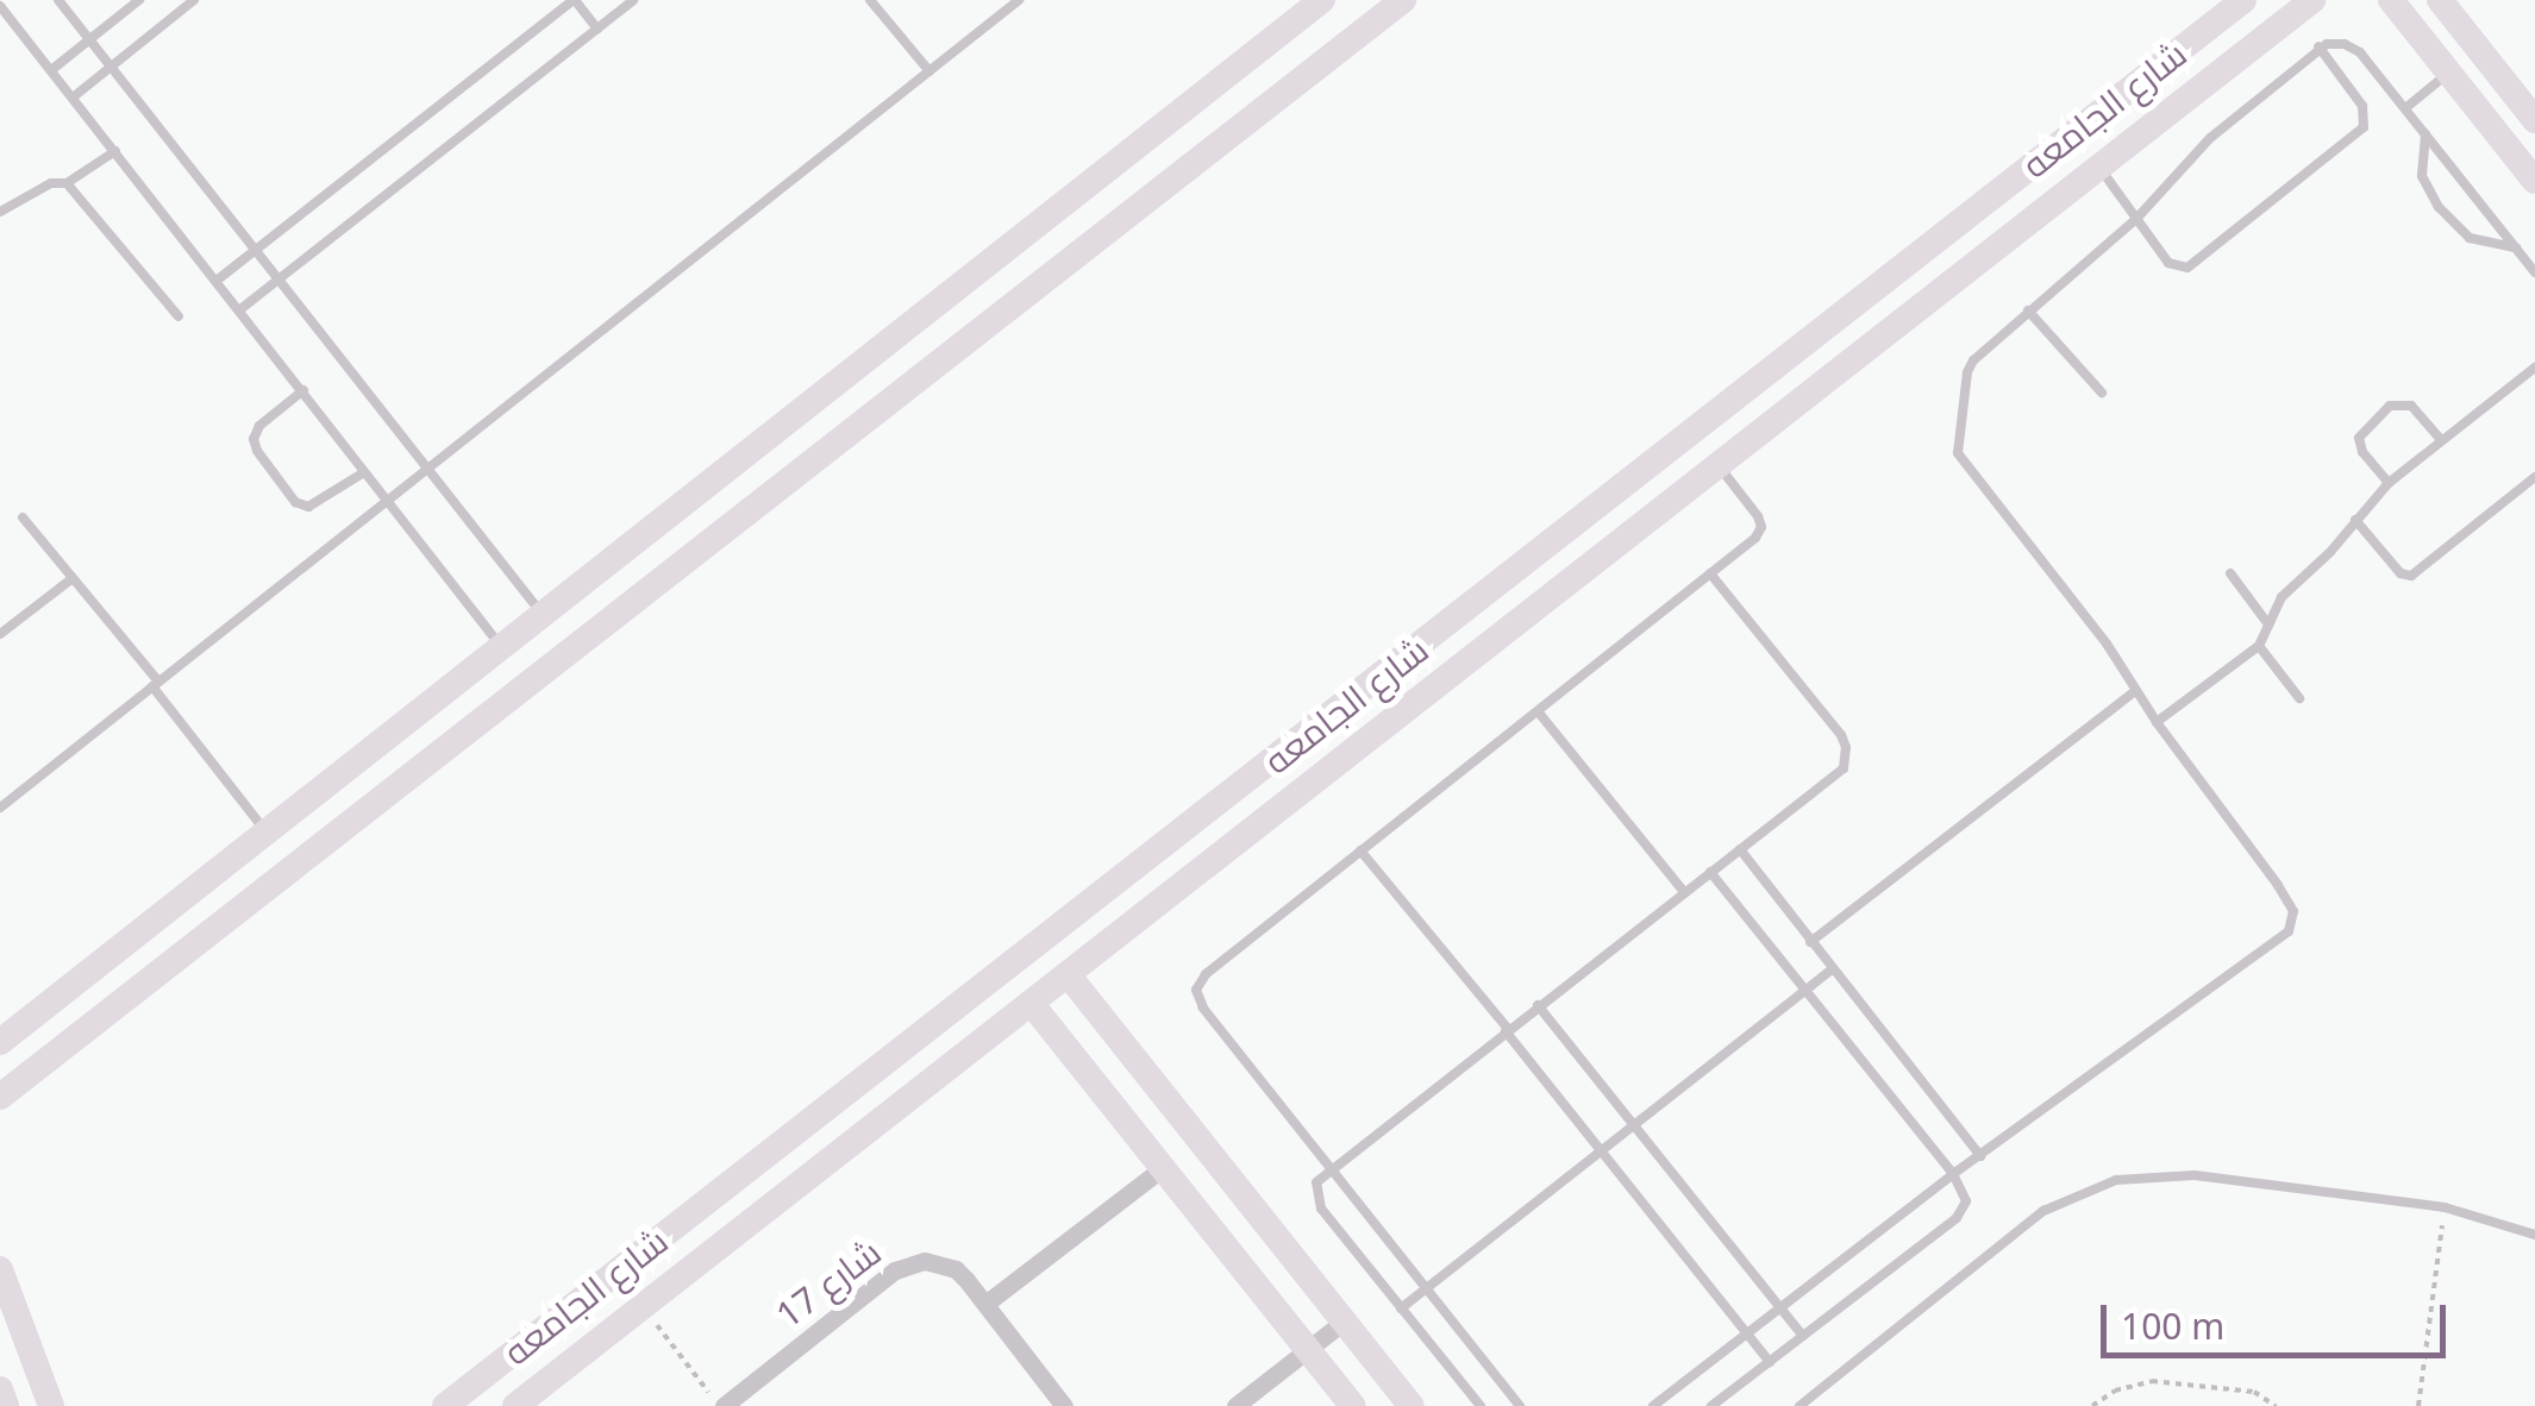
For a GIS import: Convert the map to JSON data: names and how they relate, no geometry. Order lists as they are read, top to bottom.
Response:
{
  "streets": {
    "main road": ["شارع الجامعه"],
    "street": ["شارع 17"]
  },
  "scale_bar": "100 m"
}
